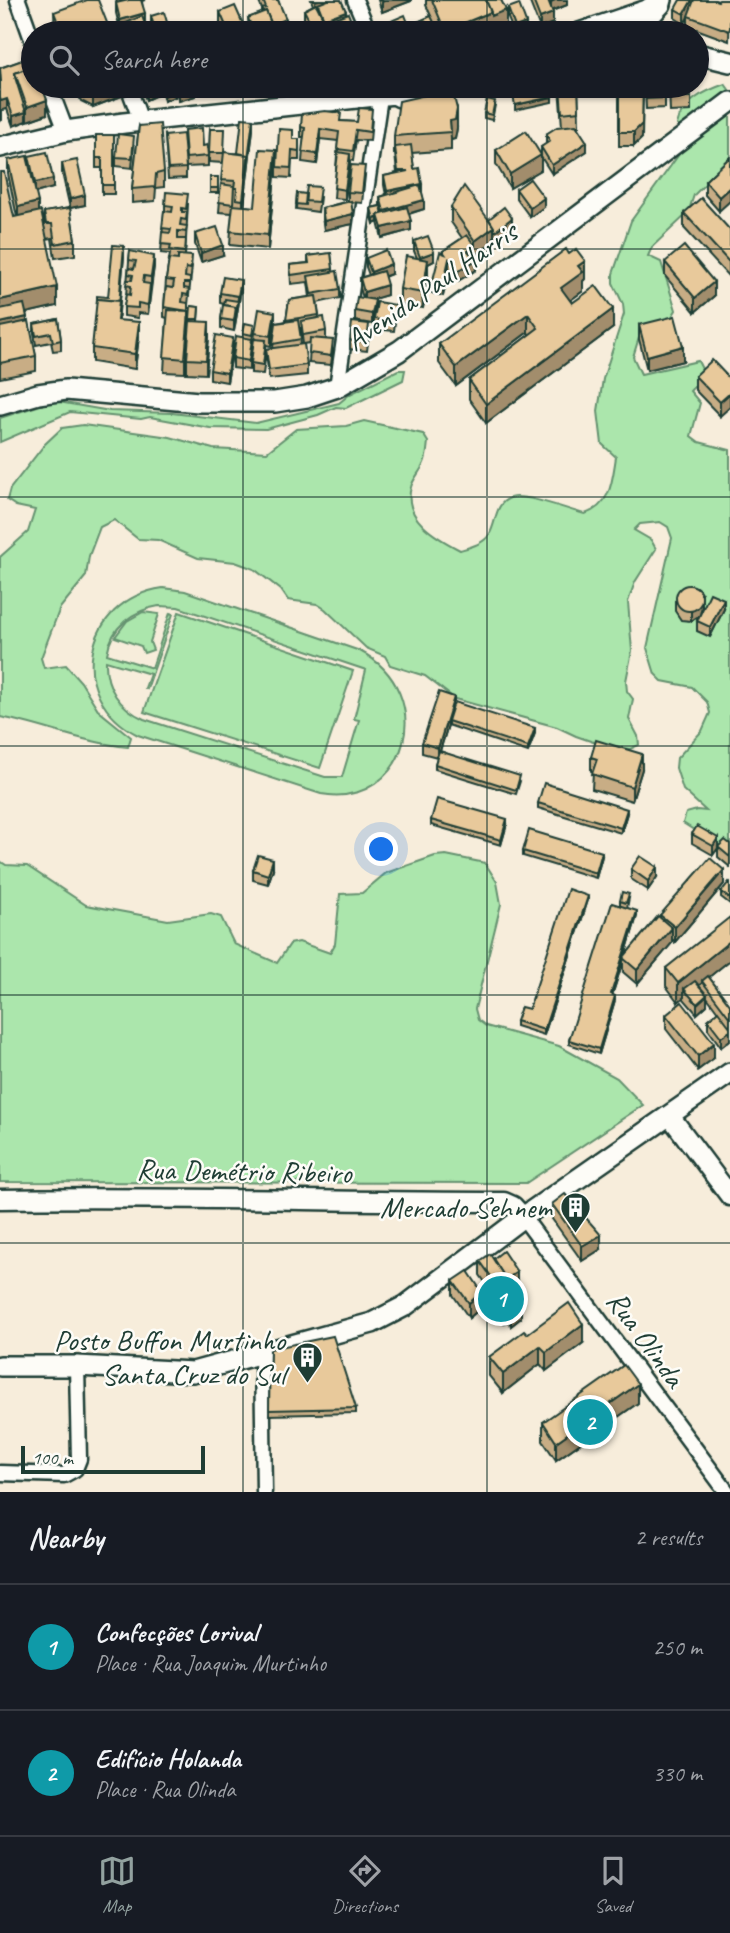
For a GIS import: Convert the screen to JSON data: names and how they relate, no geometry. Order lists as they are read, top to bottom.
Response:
{
  "streets": {
    "main road": ["Avenida Paul Harris"],
    "street": ["Rua Demétrio Ribeiro", "Rua Olinda"]
  },
  "crossings": [
    ["Rua Demétrio Ribeiro", "Rua Olinda"]
  ],
  "places": {
    "building": ["Mercado Sehnem", "Posto Buffon Murtinho Santa Cruz do Sul"]
  },
  "scale_bar": "100 m",
  "page": {
    "search": "Search here",
    "pins": ["1", "2"],
    "scale": "100 m",
    "heading": ["Nearby", "2 results"],
    "list": [
      {
        "mark": "1",
        "name": "Confecções Lorival",
        "note": "Place · Rua Joaquim Murtinho",
        "value": "250 m"
      },
      {
        "mark": "2",
        "name": "Edifício Holanda",
        "note": "Place · Rua Olinda",
        "value": "330 m"
      }
    ],
    "nav": ["Map", "Directions", "Saved"]
  }
}
